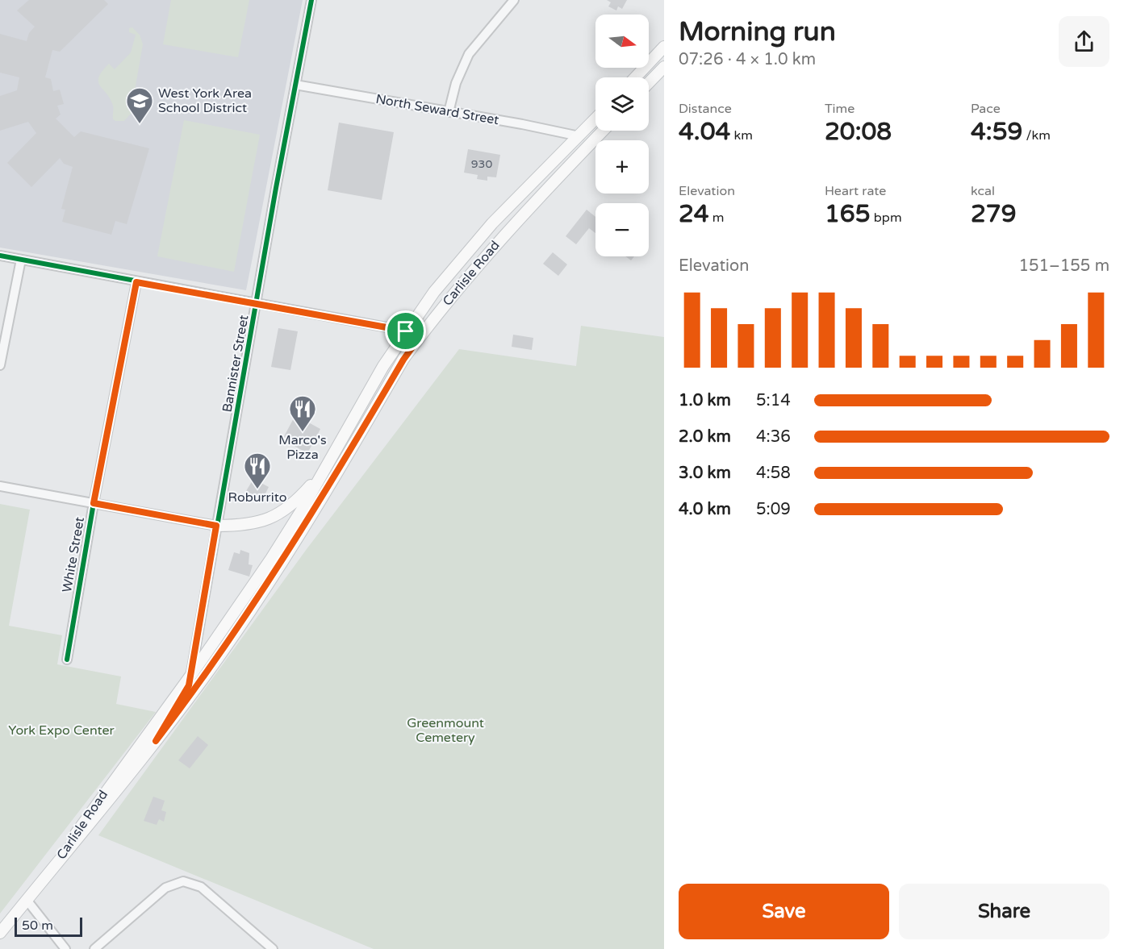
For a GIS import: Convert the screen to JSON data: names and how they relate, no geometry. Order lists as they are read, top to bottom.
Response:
{
  "streets": {
    "main road": ["Carlisle Road"],
    "street": ["North Seward Street", "Bannister Street", "White Street"]
  },
  "crossings": [
    ["North Seward Street", "Carlisle Road"],
    ["North Seward Street", "Bannister Street"],
    ["Carlisle Road", "Bannister Street"]
  ],
  "parks": ["Greenmount Cemetery", "York Expo Center"],
  "places": {
    "school or university": ["West York Area School District"],
    "restaurant": ["Marco's Pizza", "Roburrito"]
  },
  "house_numbers": ["930"],
  "scale_bar": "50 m",
  "north": "right",
  "page": {
    "heading": ["Morning run", "07:26 · 4 × 1.0 km"],
    "map_buttons": ["+", "−"],
    "stats": [
      ["Distance", "4.04 km"],
      ["Time", "20:08"],
      ["Pace", "4:59 /km"],
      ["Elevation", "24 m"],
      ["Heart rate", "165 bpm"],
      ["kcal", "279"]
    ],
    "chart": ["Elevation", "151–155 m"],
    "list": [
      {
        "name": "1.0 km",
        "note": "5:14"
      },
      {
        "name": "2.0 km",
        "note": "4:36"
      },
      {
        "name": "3.0 km",
        "note": "4:58"
      },
      {
        "name": "4.0 km",
        "note": "5:09"
      }
    ],
    "buttons": ["Save", "Share"],
    "scale": "50 m"
  }
}
